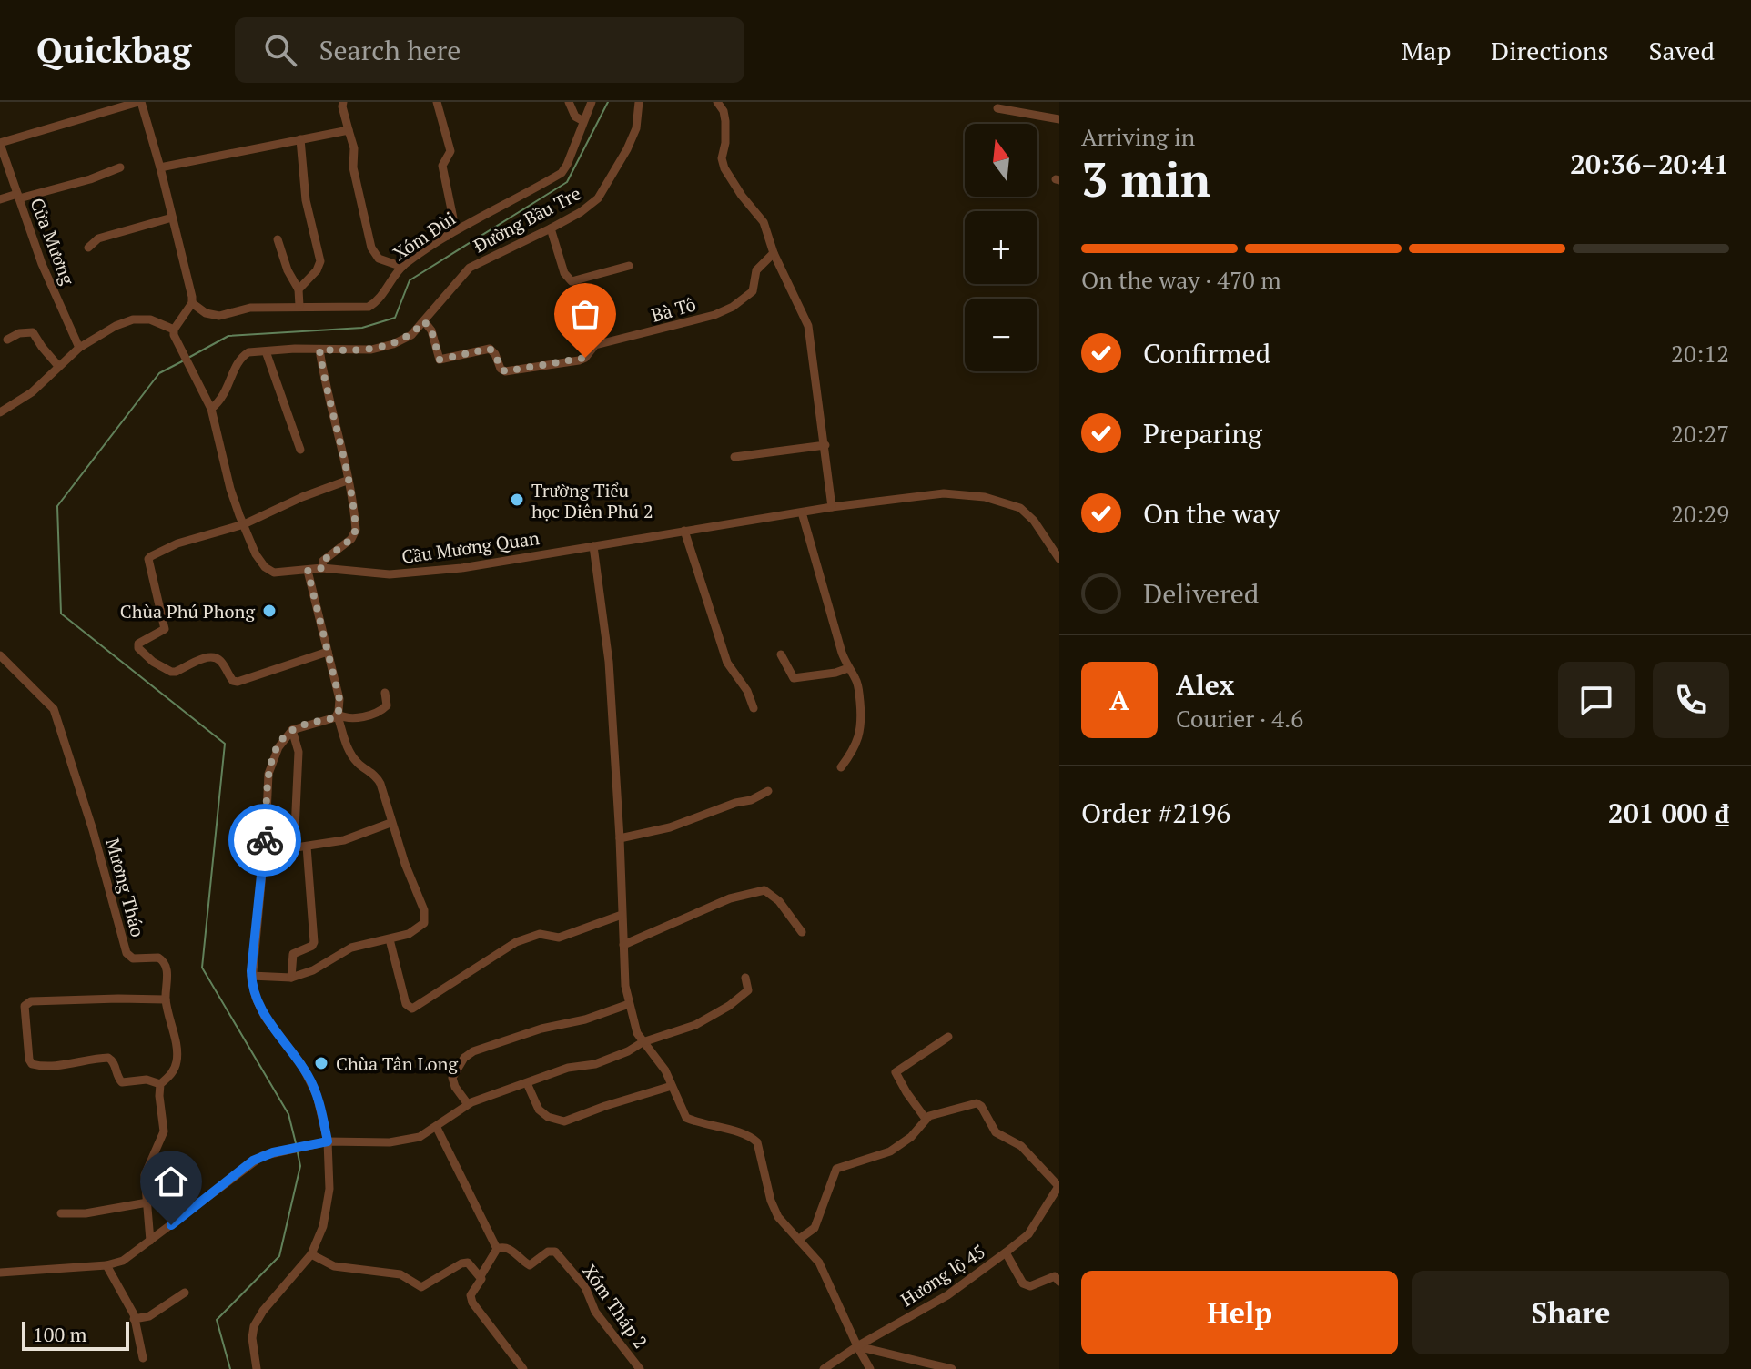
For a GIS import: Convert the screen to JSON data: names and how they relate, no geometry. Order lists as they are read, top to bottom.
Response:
{
  "streets": {
    "street": [
      "Đường Bầu Tre",
      "Xóm Đùi",
      "Cửa Mương",
      "Bà Tô",
      "Cầu Mương Quan",
      "Mương Tháo",
      "Hương lộ 45",
      "Xóm Tháp 2"
    ]
  },
  "crossings": [
    ["Đường Bầu Tre", "Bà Tô"],
    ["Đường Bầu Tre", "Cầu Mương Quan"]
  ],
  "places": ["Trường Tiểu học Diên Phú 2", "Chùa Phú Phong", "Chùa Tân Long"],
  "scale_bar": "100 m",
  "north": "top",
  "page": {
    "header": "Quickbag",
    "search": "Search here",
    "nav": ["Map", "Directions", "Saved"],
    "heading": ["3 min", "Arriving in", "20:36–20:41"],
    "panel": [
      "Alex",
      "Courier · 4.6",
      "Order #2196",
      "201 000 ₫"
    ],
    "map_buttons": ["+", "−"],
    "bar": "On the way · 470 m",
    "list": [
      ["Confirmed", "20:12"],
      ["Preparing", "20:27"],
      ["On the way", "20:29"],
      "Delivered"
    ],
    "round": "A",
    "buttons": ["Help", "Share"],
    "scale": "100 m"
  }
}
